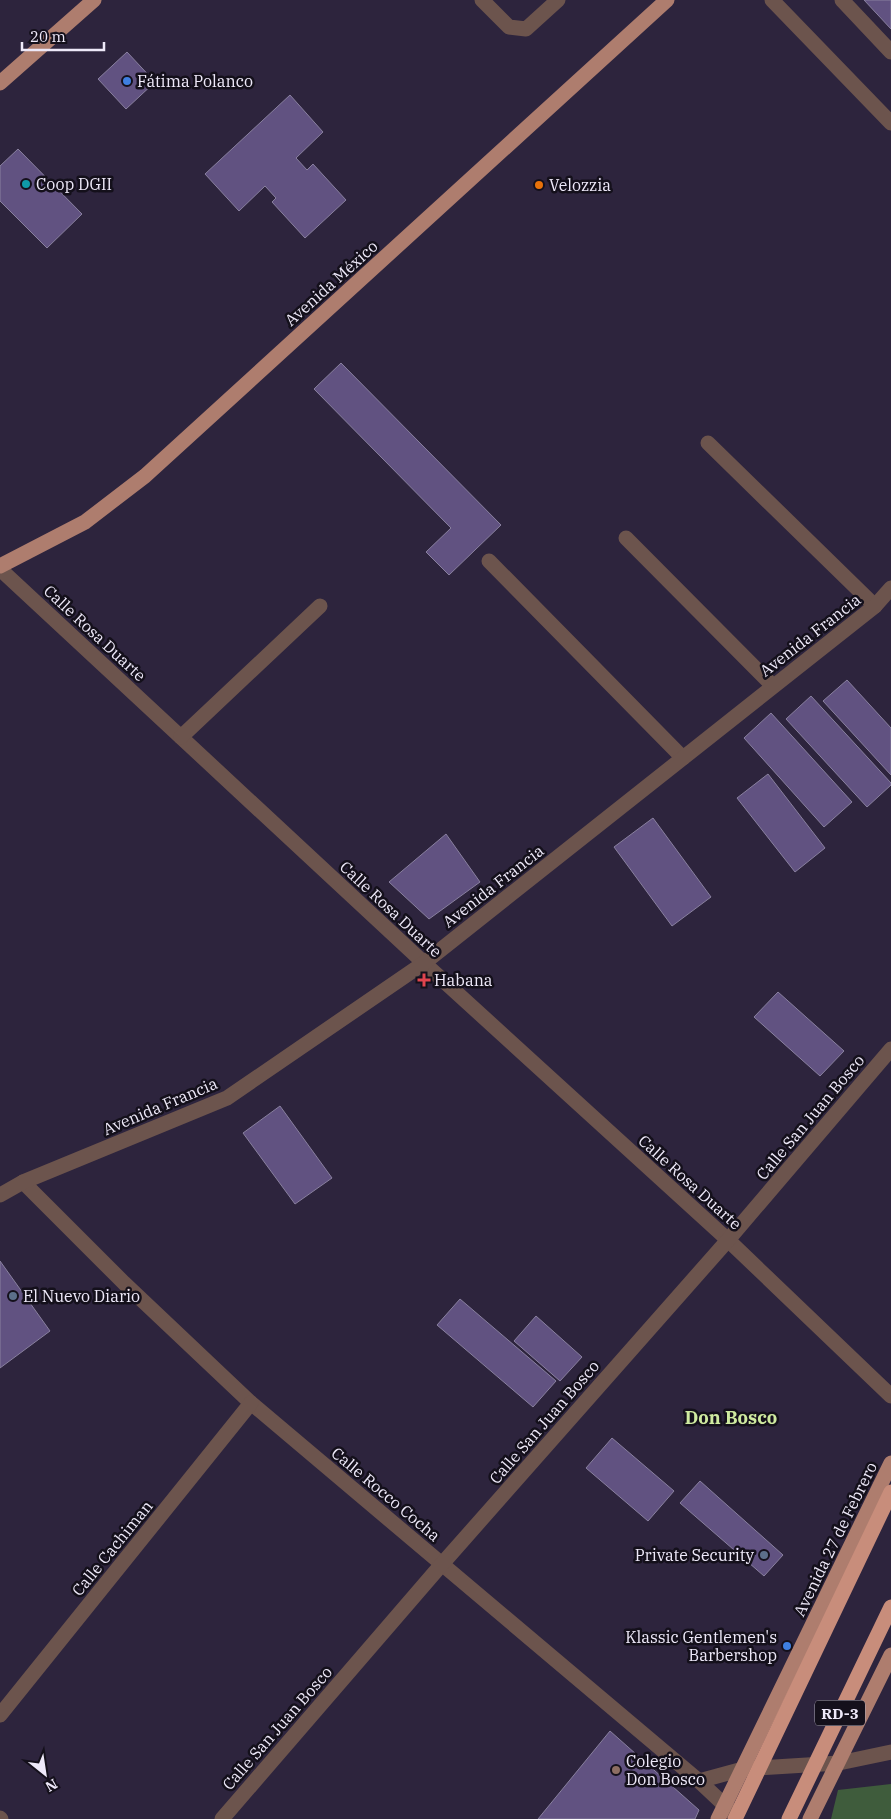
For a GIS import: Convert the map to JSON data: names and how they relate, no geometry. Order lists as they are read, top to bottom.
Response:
{
  "streets": {
    "highway": ["RD-3"],
    "main road": ["Avenida México", "Avenida 27 de Febrero"],
    "street": [
      "Calle Rosa Duarte",
      "Avenida Francia",
      "Calle San Juan Bosco",
      "Calle Rocco Cocha",
      "Calle Cachiman"
    ]
  },
  "crossings": [
    ["Avenida México", "Calle Rosa Duarte"],
    ["Calle Rosa Duarte", "Avenida Francia"],
    ["Calle Rosa Duarte", "Calle San Juan Bosco"],
    ["Avenida Francia", "Calle Rocco Cocha"],
    ["Calle San Juan Bosco", "Calle Rocco Cocha"],
    ["Calle Rocco Cocha", "Avenida 27 de Febrero"],
    ["Calle Rocco Cocha", "Calle Cachiman"]
  ],
  "districts": ["Don Bosco"],
  "places": {
    "other": [
      "Fátima Polanco",
      "Coop DGII",
      "Velozzia",
      "El Nuevo Diario",
      "Private Security",
      "Klassic Gentlemen's Barbershop",
      "Colegio Don Bosco"
    ],
    "health": ["Habana"]
  },
  "scale_bar": "20 m",
  "north": "bottom right"
}
